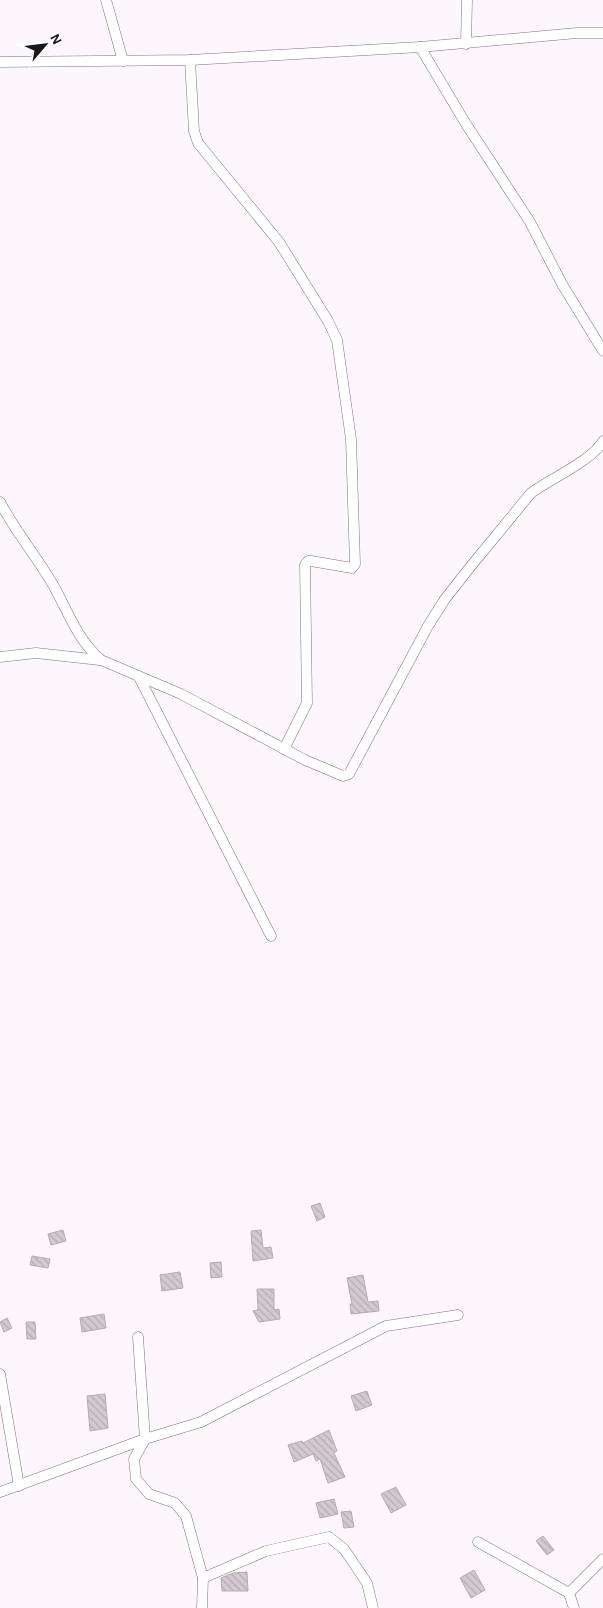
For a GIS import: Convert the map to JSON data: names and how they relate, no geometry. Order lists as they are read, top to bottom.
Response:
{
  "north": "top right"
}
